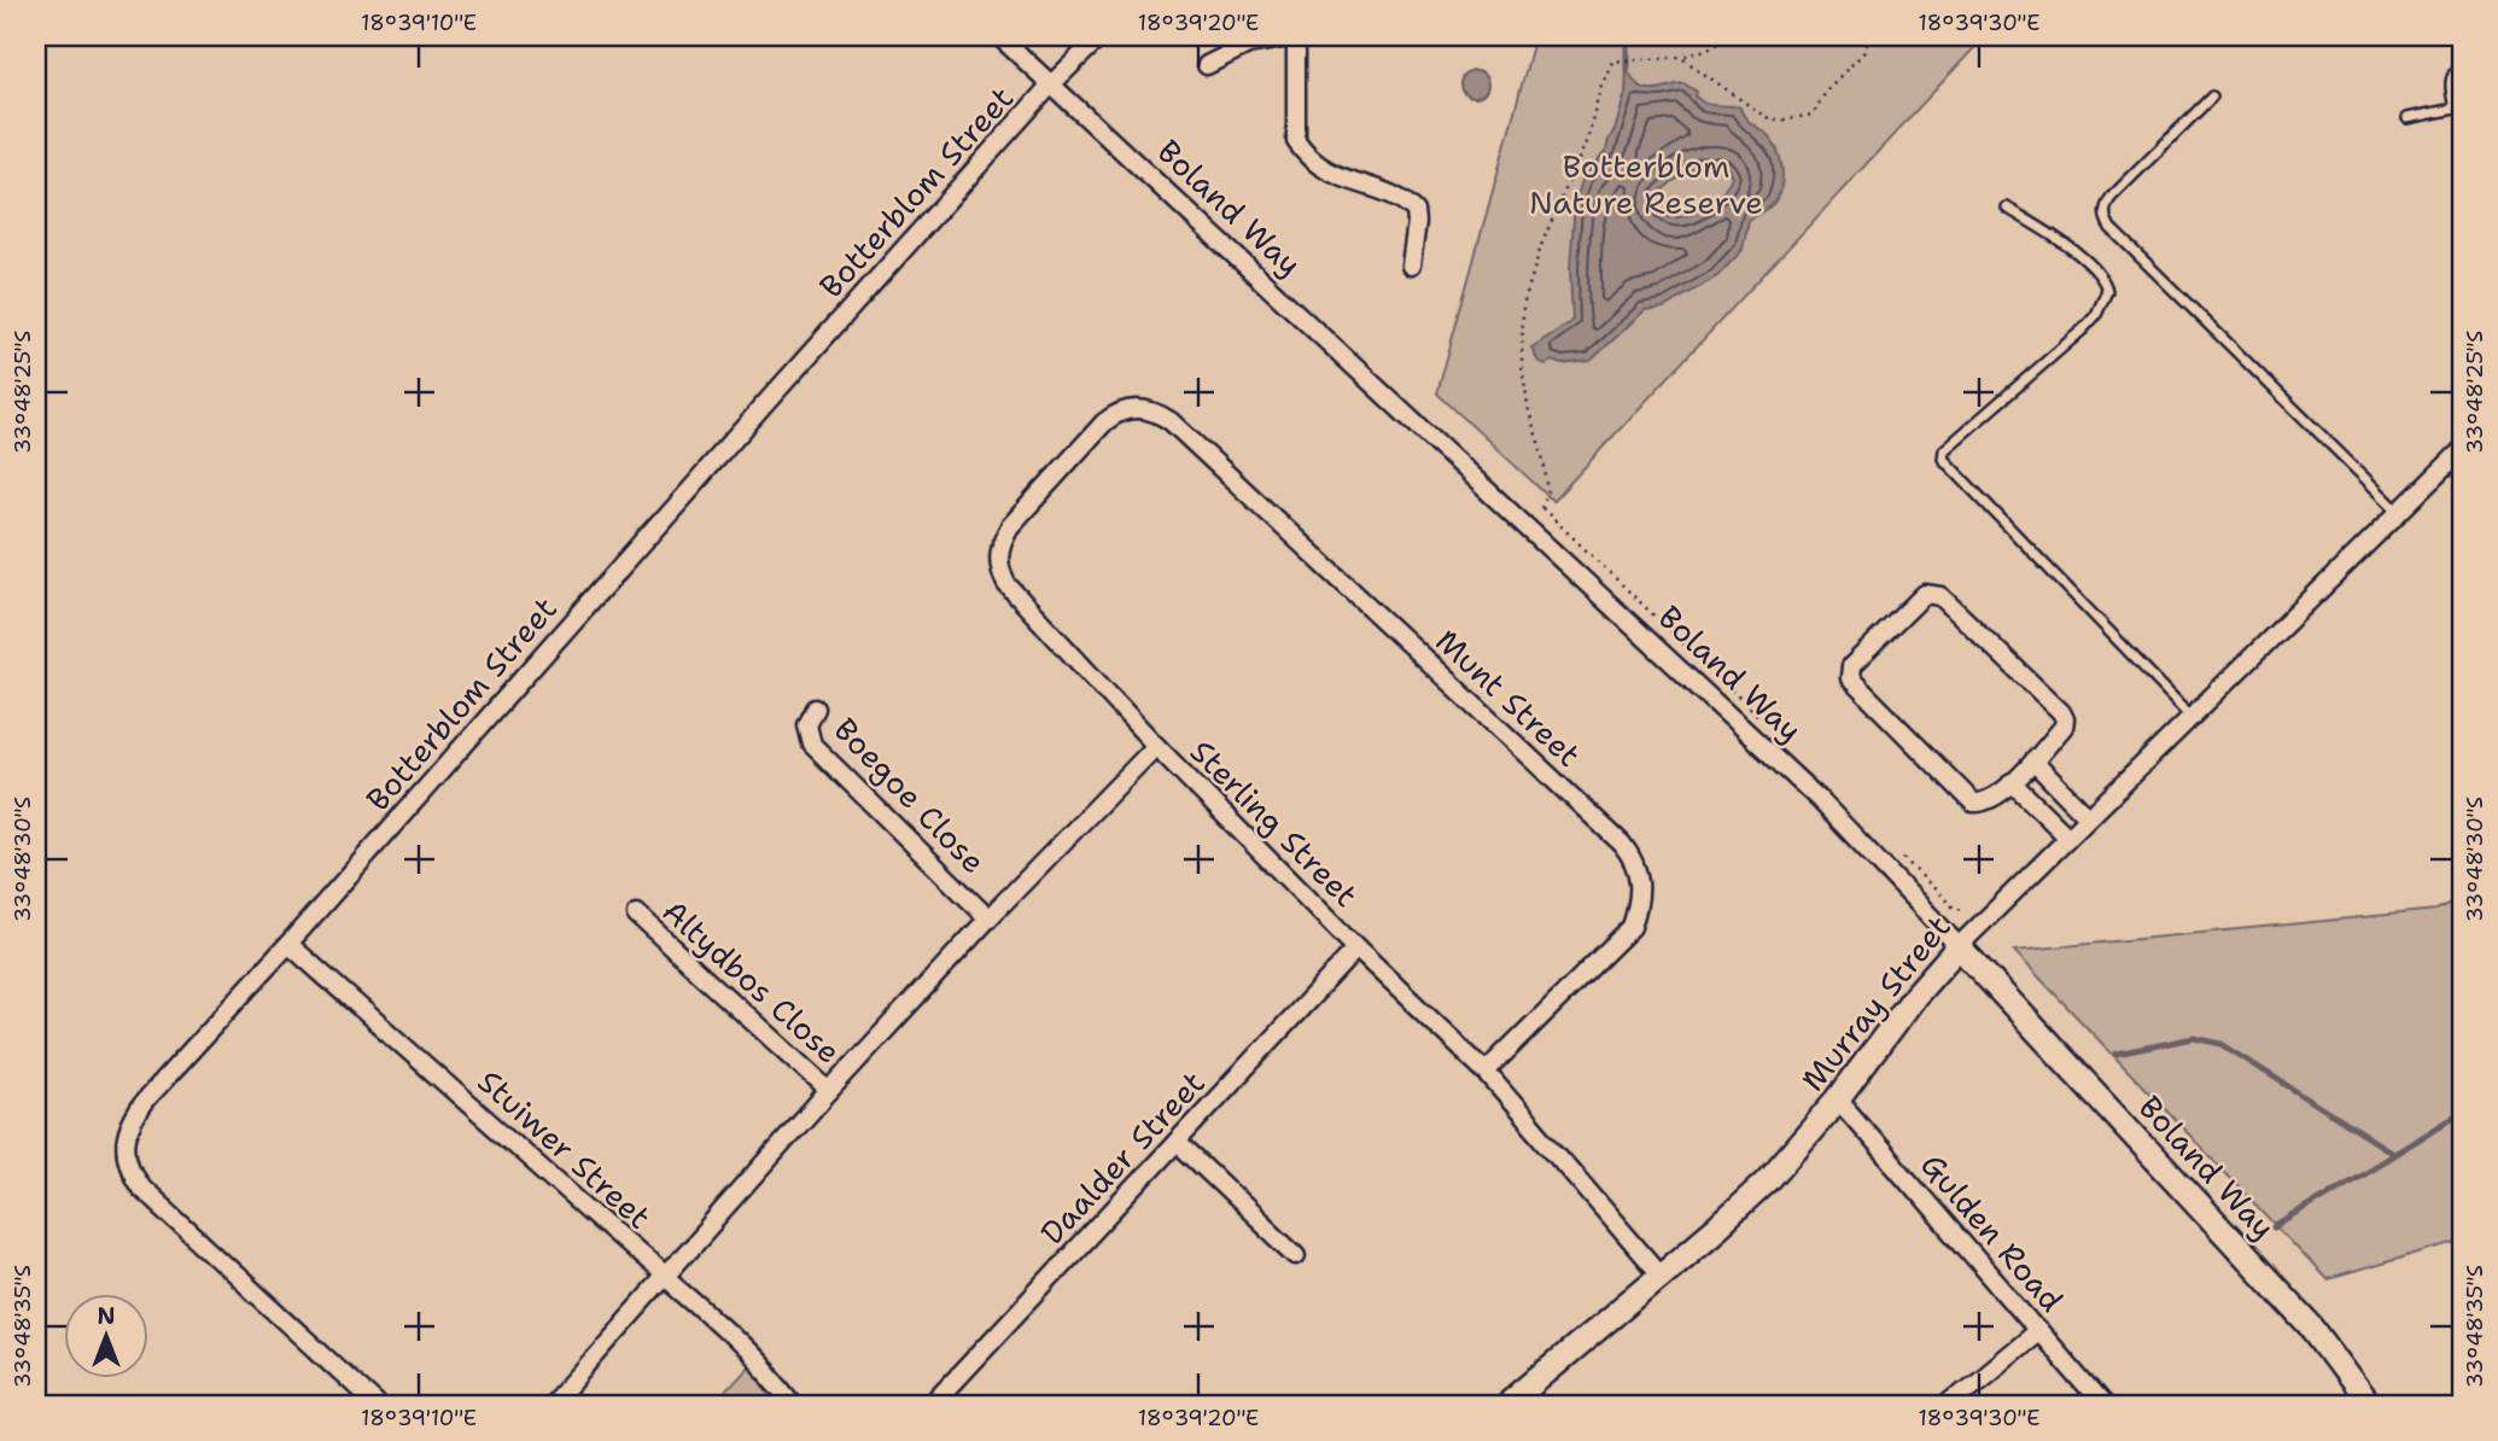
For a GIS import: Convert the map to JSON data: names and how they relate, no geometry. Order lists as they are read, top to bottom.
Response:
{
  "streets": {
    "street": [
      "Botterblom Street",
      "Boland Way",
      "Munt Street",
      "Boegoe Close",
      "Sterling Street",
      "Altydbos Close",
      "Murray Street",
      "Stuiwer Street",
      "Daalder Street",
      "Gulden Road"
    ]
  },
  "crossings": [
    ["Botterblom Street", "Boland Way"],
    ["Botterblom Street", "Stuiwer Street"],
    ["Boland Way", "Murray Street"],
    ["Munt Street", "Sterling Street"],
    ["Sterling Street", "Murray Street"],
    ["Sterling Street", "Daalder Street"],
    ["Murray Street", "Gulden Road"]
  ],
  "parks": ["Botterblom Nature Reserve"],
  "north": "top",
  "coordinates": [
    "18°39'10\"E",
    "18°39'20\"E",
    "18°39'30\"E",
    "33°48'25\"S",
    "33°48'30\"S",
    "33°48'35\"S"
  ]
}
